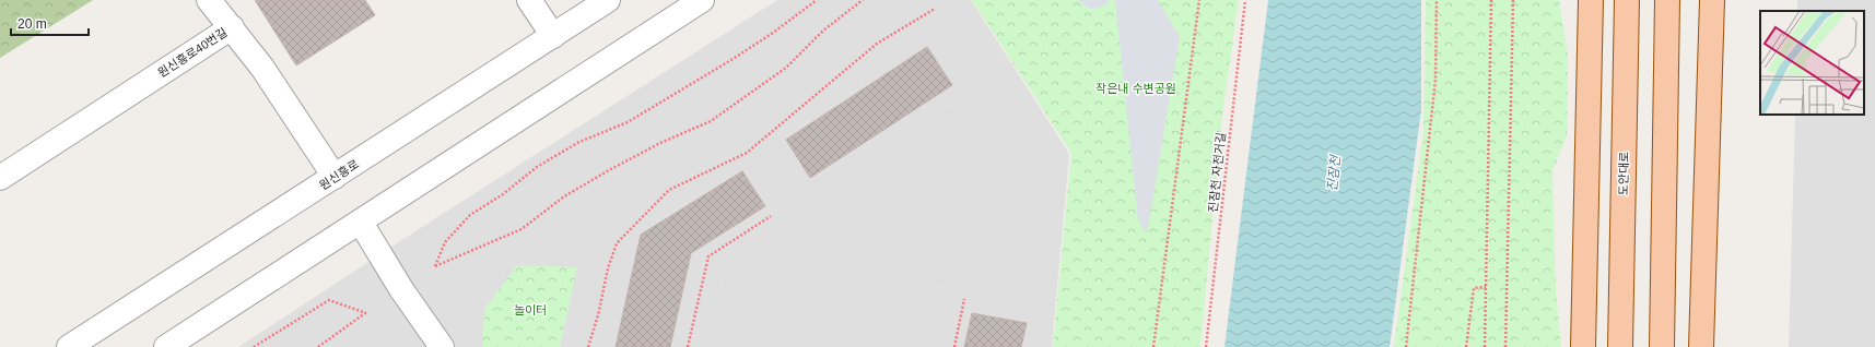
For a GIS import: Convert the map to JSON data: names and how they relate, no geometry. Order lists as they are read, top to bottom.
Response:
{
  "streets": {
    "main road": ["도안대로"],
    "street": ["원신흥로40번길", "원신흥로"],
    "path": ["진잠천 자전거길"]
  },
  "crossings": [
    ["원신흥로40번길", "원신흥로"]
  ],
  "water": ["진잠천"],
  "parks": ["작은내 수변공원", "놀이터"],
  "scale_bar": "20 m"
}
